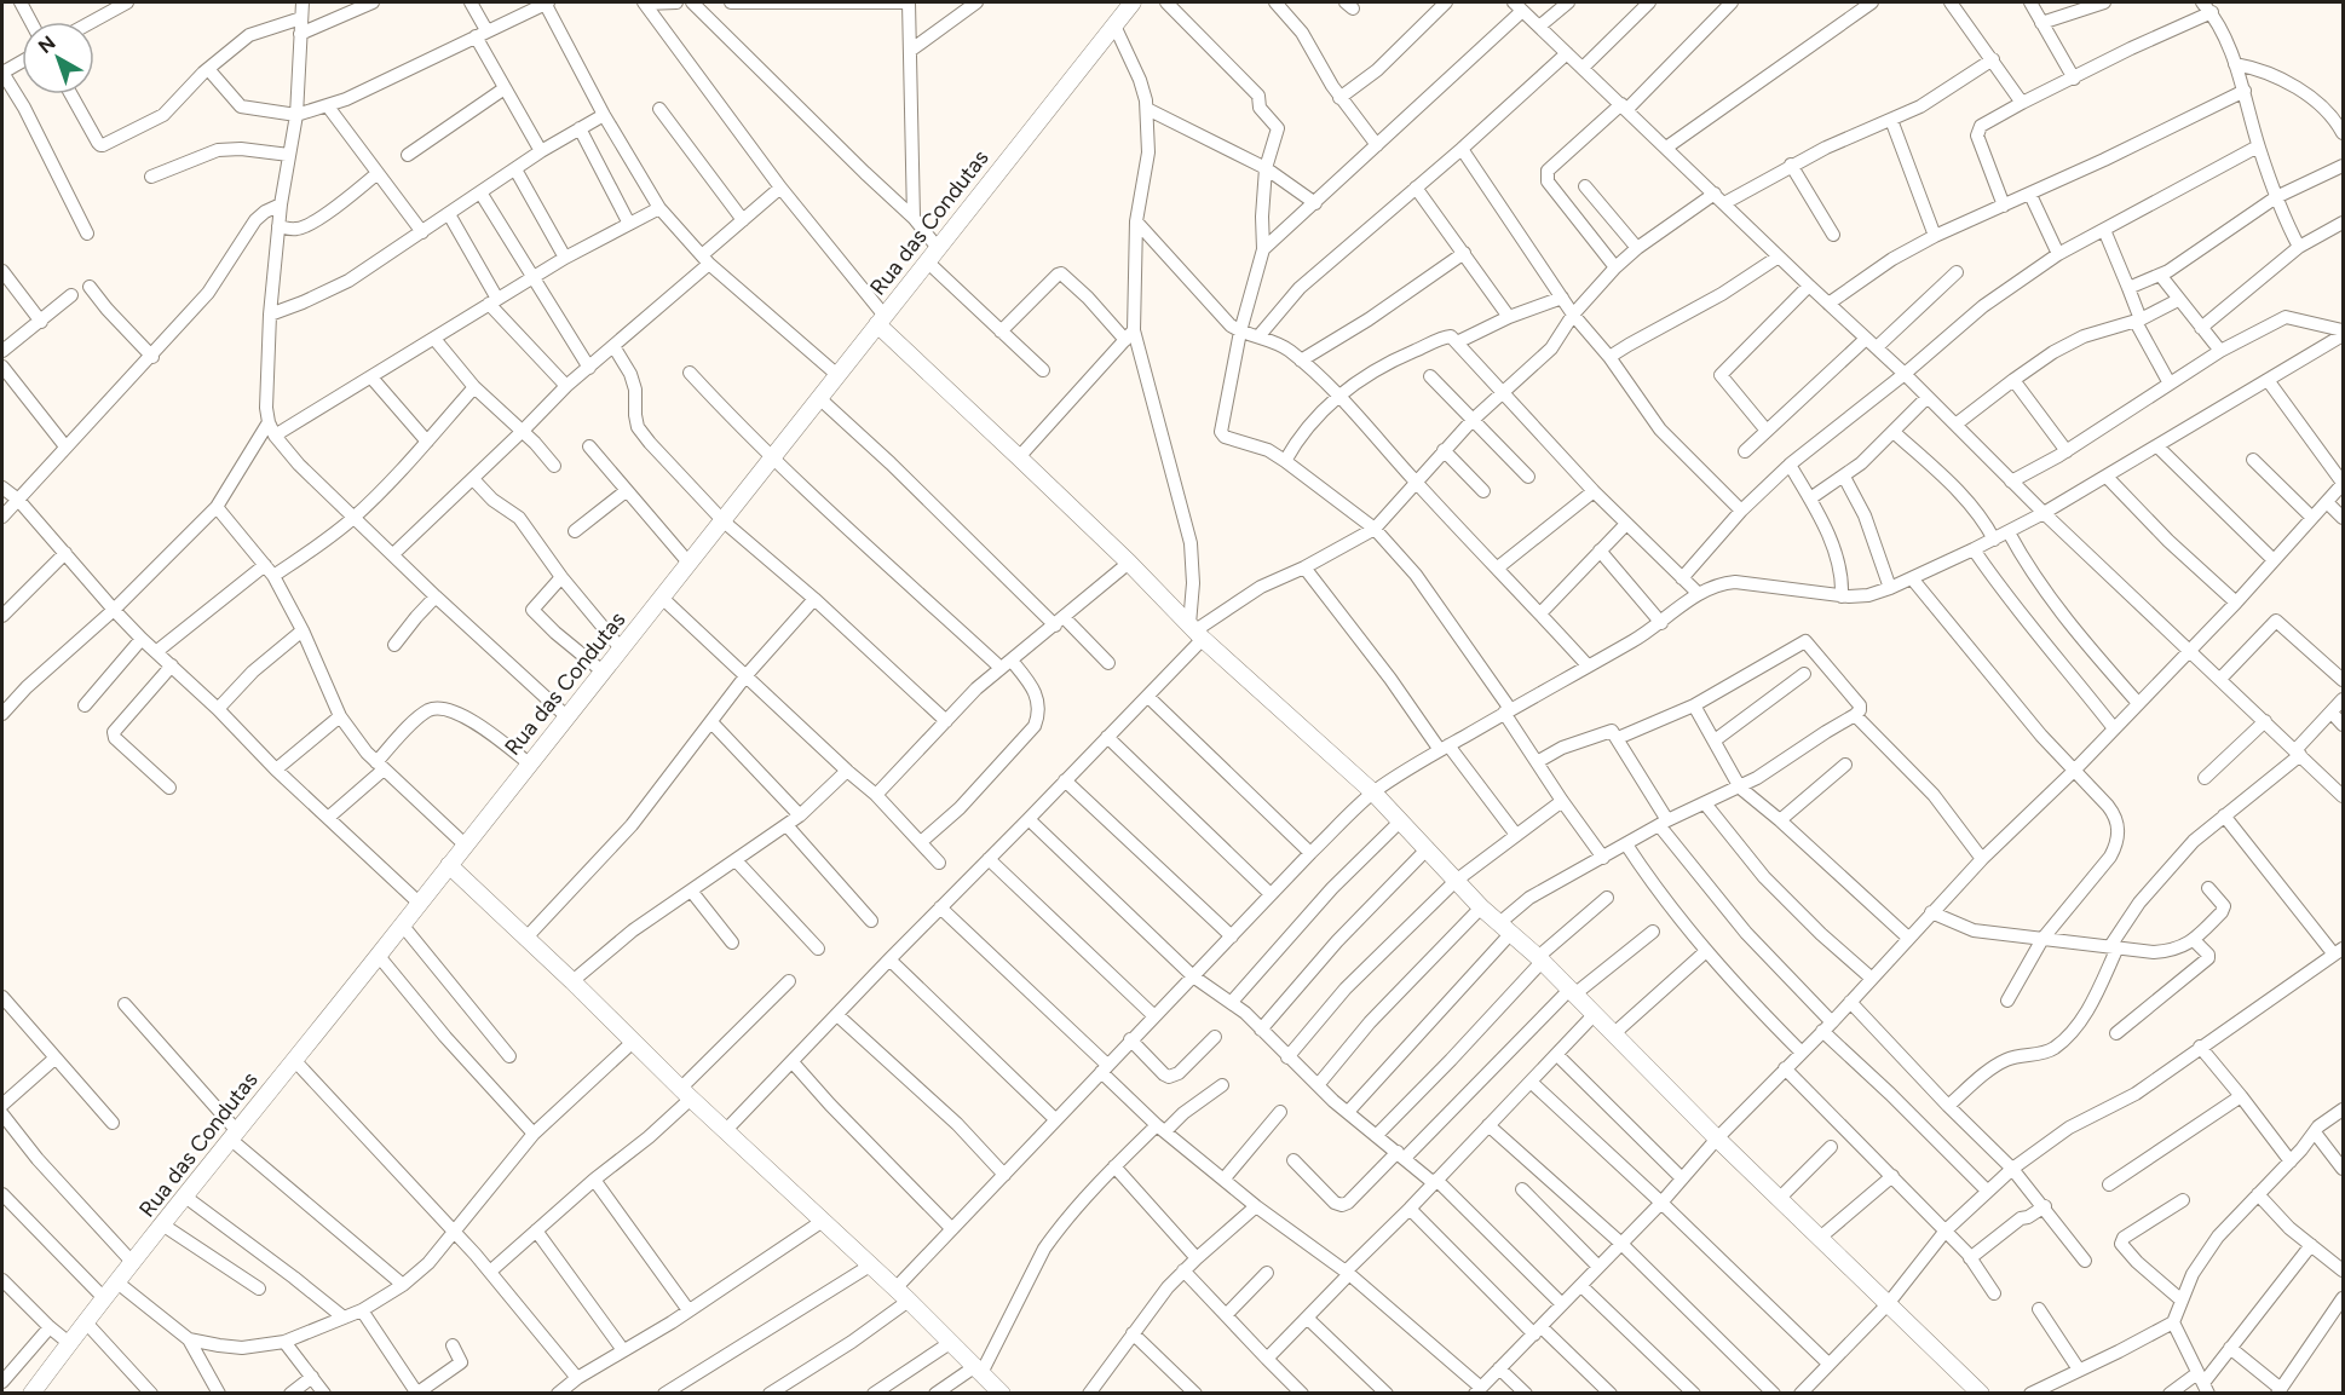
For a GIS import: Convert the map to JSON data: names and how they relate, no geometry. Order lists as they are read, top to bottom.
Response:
{
  "streets": {
    "street": ["Rua das Condutas"]
  },
  "north": "top left"
}
